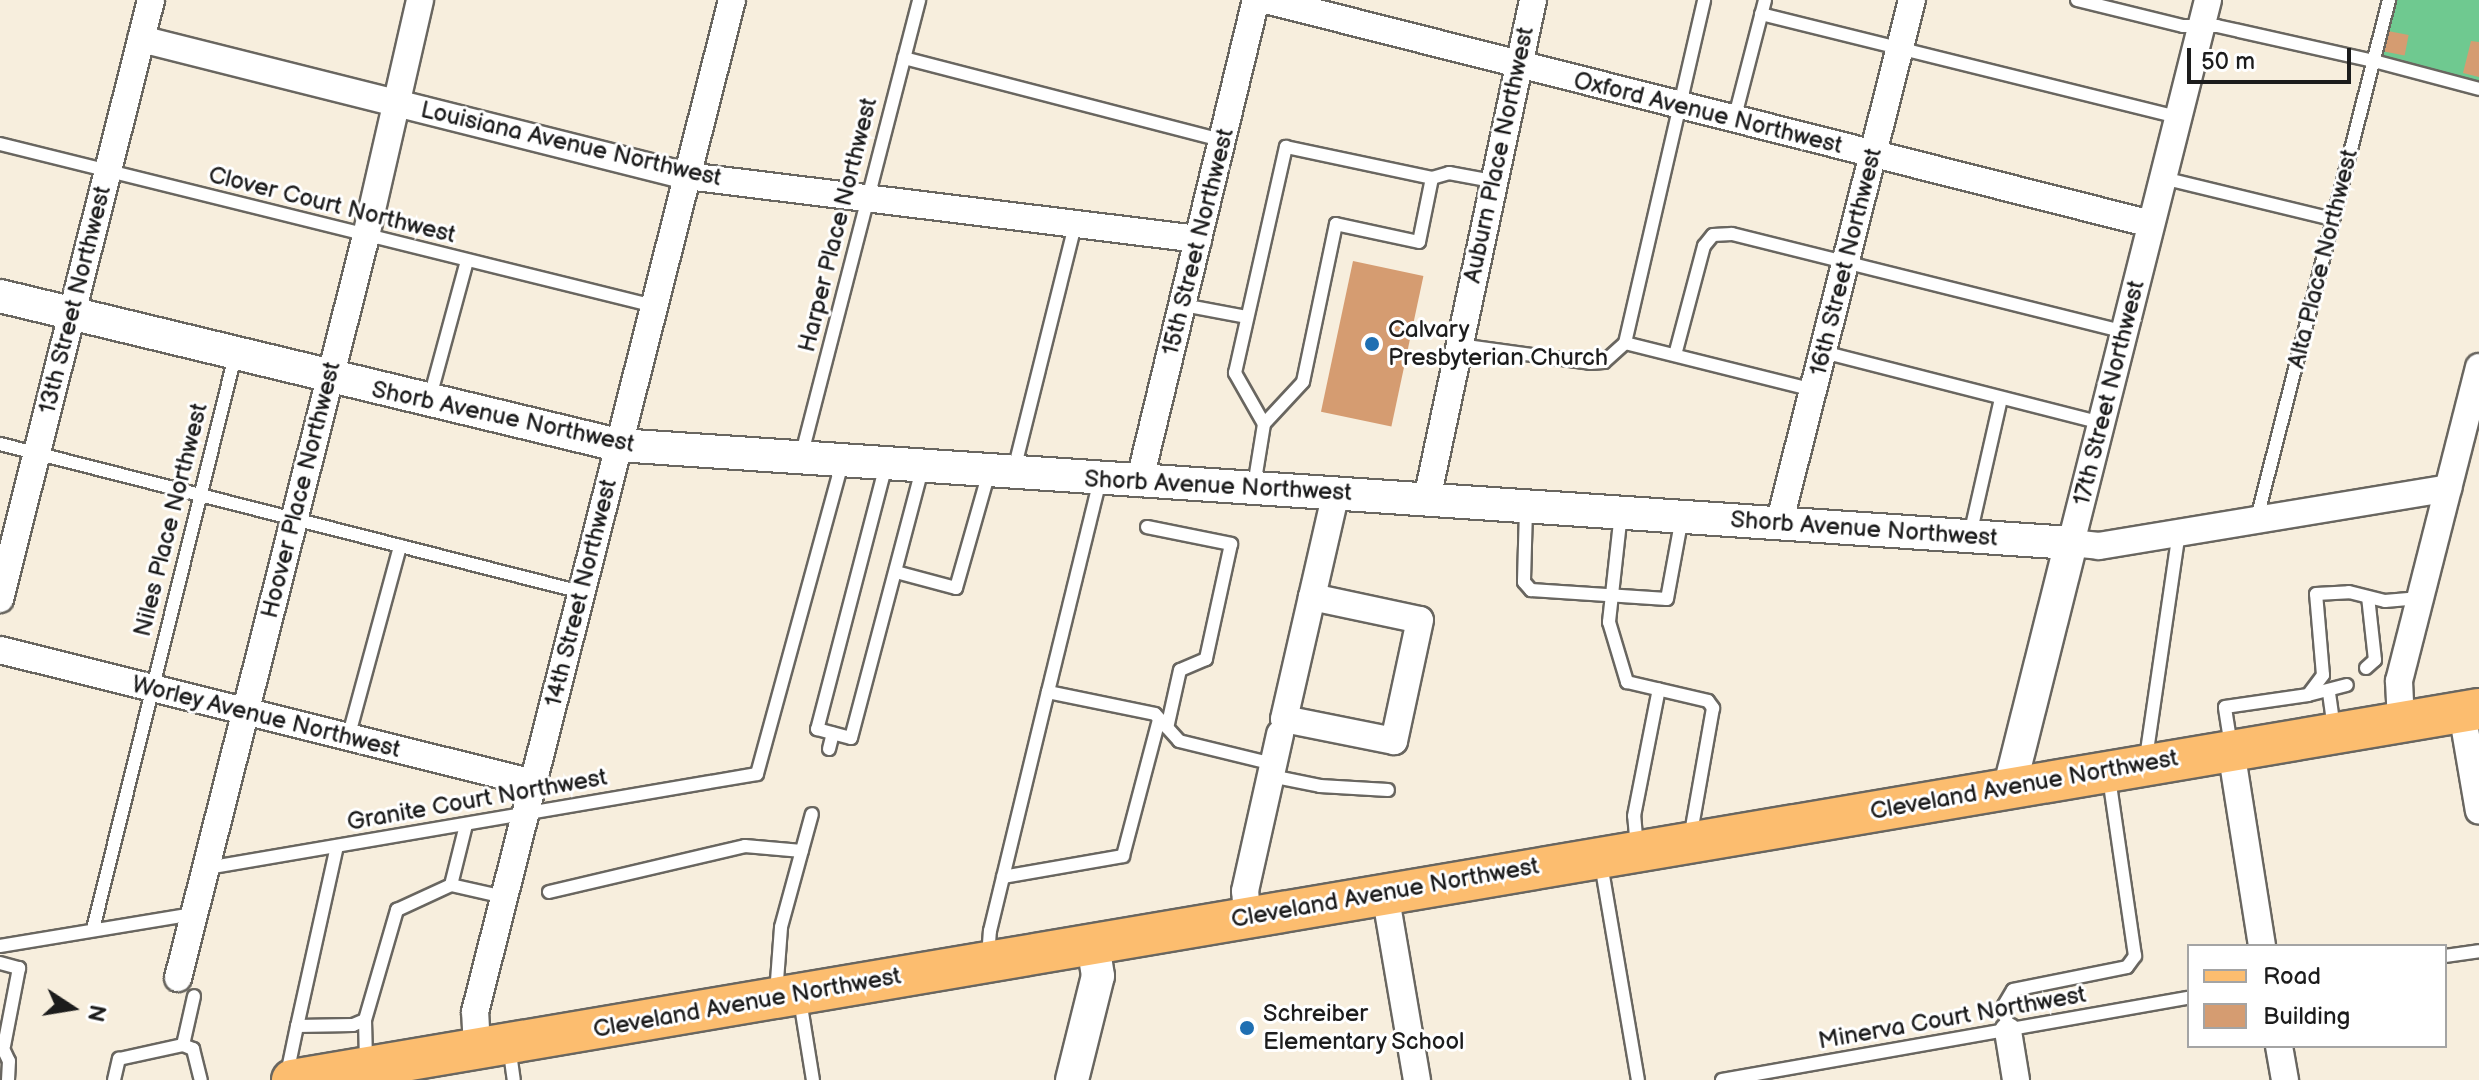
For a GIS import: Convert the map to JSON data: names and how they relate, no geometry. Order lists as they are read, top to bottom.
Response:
{
  "streets": {
    "main road": ["Cleveland Avenue Northwest"],
    "street": [
      "Oxford Avenue Northwest",
      "Louisiana Avenue Northwest",
      "Auburn Place Northwest",
      "15th Street Northwest",
      "16th Street Northwest",
      "13th Street Northwest",
      "17th Street Northwest",
      "Shorb Avenue Northwest",
      "Hoover Place Northwest",
      "14th Street Northwest",
      "Worley Avenue Northwest"
    ],
    "lane": [
      "Clover Court Northwest",
      "Harper Place Northwest",
      "Alta Place Northwest",
      "Niles Place Northwest",
      "Granite Court Northwest",
      "Minerva Court Northwest"
    ]
  },
  "crossings": [
    ["Oxford Avenue Northwest", "Auburn Place Northwest"],
    ["Oxford Avenue Northwest", "16th Street Northwest"],
    ["Oxford Avenue Northwest", "17th Street Northwest"],
    ["Louisiana Avenue Northwest", "Harper Place Northwest"],
    ["Louisiana Avenue Northwest", "15th Street Northwest"],
    ["Louisiana Avenue Northwest", "13th Street Northwest"],
    ["Louisiana Avenue Northwest", "Hoover Place Northwest"],
    ["Louisiana Avenue Northwest", "14th Street Northwest"],
    ["Auburn Place Northwest", "Shorb Avenue Northwest"],
    ["Clover Court Northwest", "13th Street Northwest"],
    ["Clover Court Northwest", "Hoover Place Northwest"],
    ["Clover Court Northwest", "14th Street Northwest"],
    ["Harper Place Northwest", "Shorb Avenue Northwest"],
    ["15th Street Northwest", "Shorb Avenue Northwest"],
    ["Alta Place Northwest", "Shorb Avenue Northwest"],
    ["16th Street Northwest", "Shorb Avenue Northwest"],
    ["13th Street Northwest", "Shorb Avenue Northwest"],
    ["17th Street Northwest", "Shorb Avenue Northwest"],
    ["17th Street Northwest", "Cleveland Avenue Northwest"],
    ["Shorb Avenue Northwest", "Hoover Place Northwest"],
    ["Shorb Avenue Northwest", "Niles Place Northwest"],
    ["Shorb Avenue Northwest", "14th Street Northwest"],
    ["Shorb Avenue Northwest", "Granite Court Northwest"],
    ["Hoover Place Northwest", "Worley Avenue Northwest"],
    ["Hoover Place Northwest", "Granite Court Northwest"],
    ["Niles Place Northwest", "Worley Avenue Northwest"],
    ["14th Street Northwest", "Worley Avenue Northwest"],
    ["14th Street Northwest", "Cleveland Avenue Northwest"],
    ["14th Street Northwest", "Granite Court Northwest"]
  ],
  "places": ["Calvary Presbyterian Church", "Schreiber Elementary School"],
  "legend": ["Road", "Building"],
  "scale_bar": "50 m",
  "north": "right"
}
